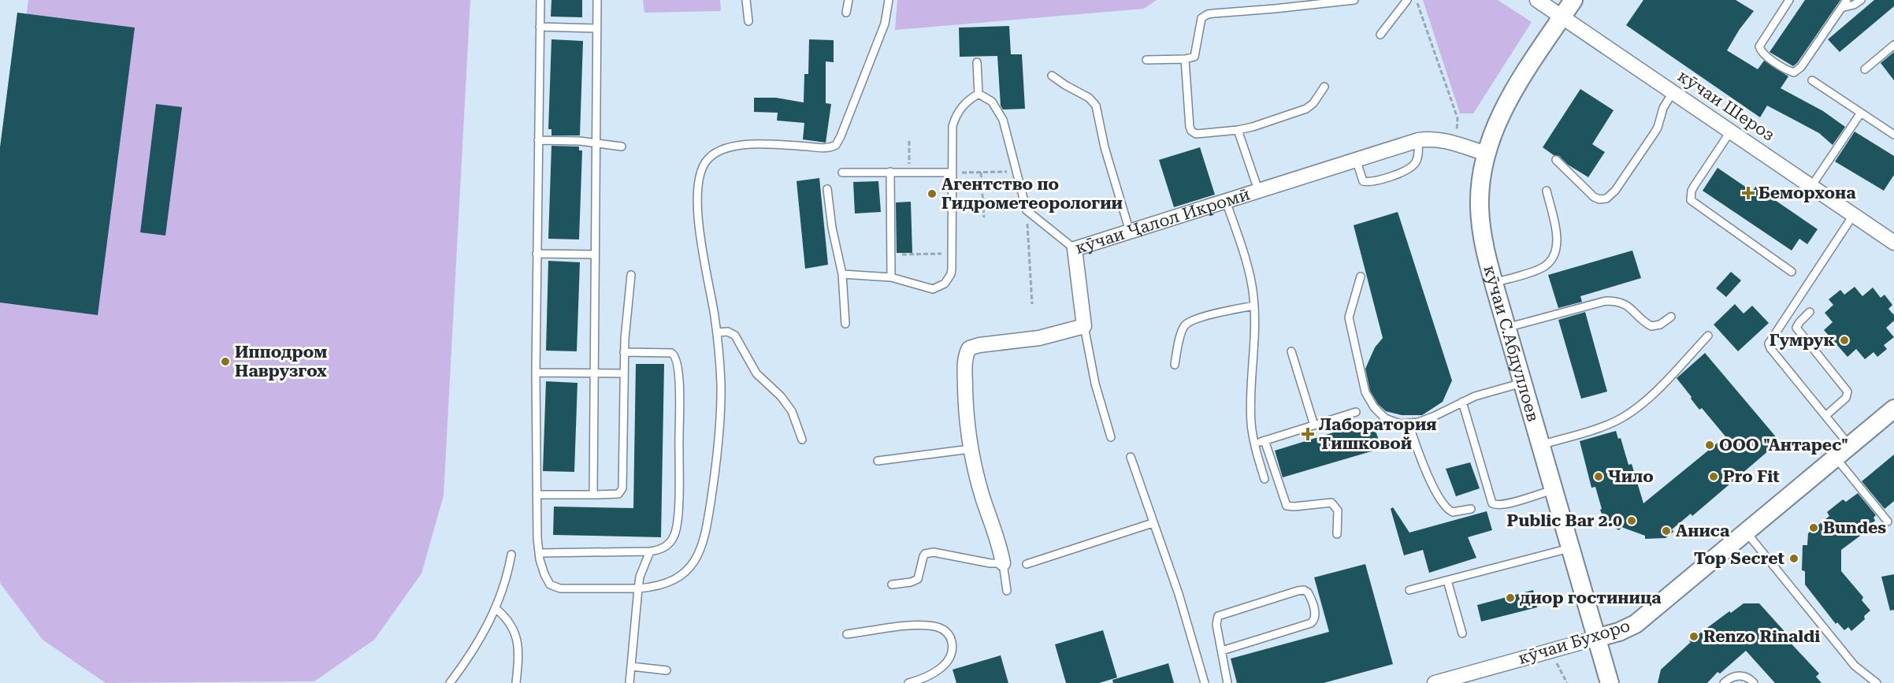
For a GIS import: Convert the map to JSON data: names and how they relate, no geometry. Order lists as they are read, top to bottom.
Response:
{
  "streets": {
    "street": [
      "кӯчаи Шероз",
      "кӯчаи Ҷалол Икромӣ",
      "кӯчаи С.Абдуллоев",
      "кӯчаи Бухоро"
    ]
  },
  "crossings": [
    ["кӯчаи Шероз", "кӯчаи С.Абдуллоев"],
    ["кӯчаи Ҷалол Икромӣ", "кӯчаи С.Абдуллоев"],
    ["кӯчаи С.Абдуллоев", "кӯчаи Бухоро"]
  ],
  "places": {
    "health": ["Беморхона", "Лаборатория Тишковой"],
    "other": [
      "Агентство по Гидрометеорологии",
      "Гумрук",
      "Ипподром Наврузгох",
      "ООО \"Антарес\"",
      "Чило",
      "Pro Fit",
      "Public Bar 2.0",
      "Bundes",
      "Аниса",
      "Top Secret",
      "диор гостиница",
      "Renzo Rinaldi"
    ]
  }
}
